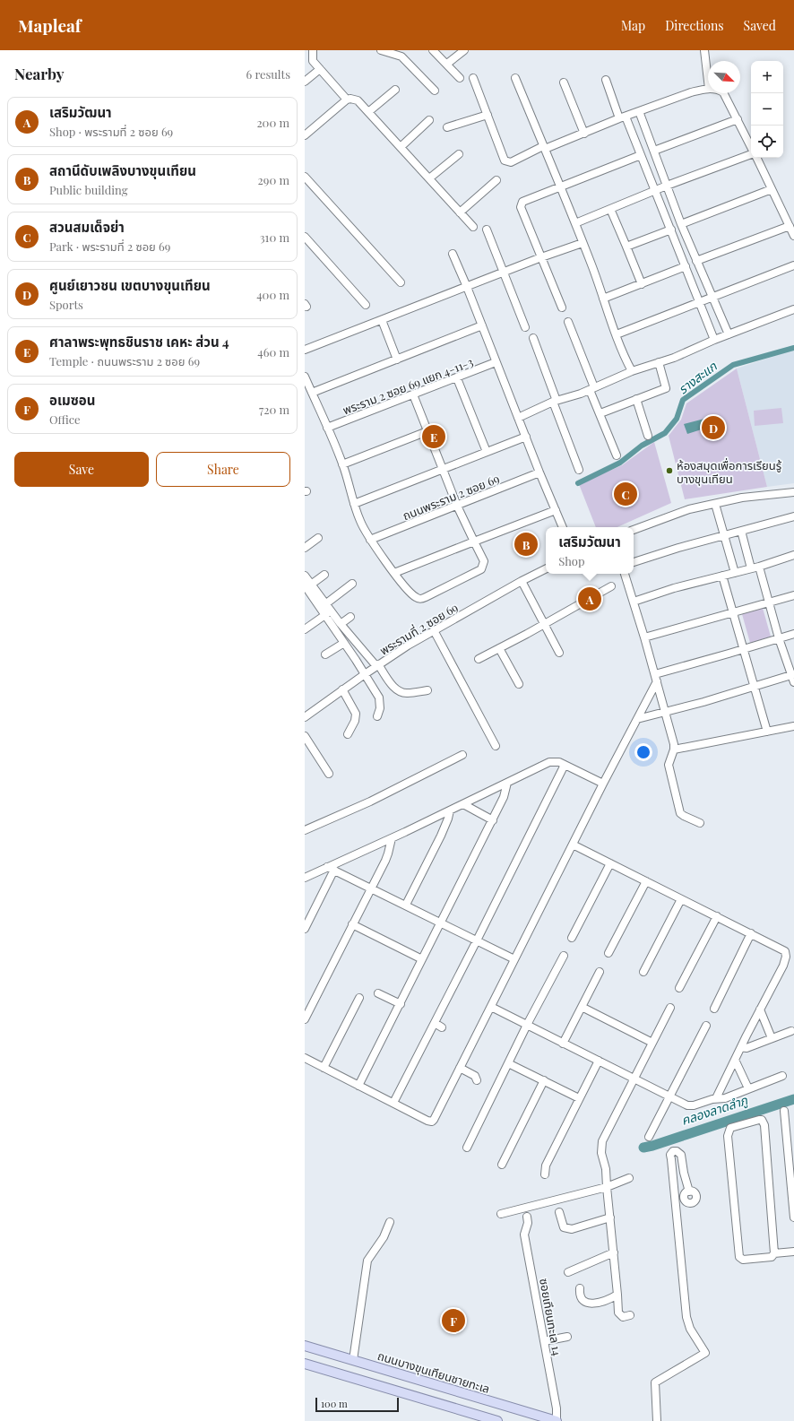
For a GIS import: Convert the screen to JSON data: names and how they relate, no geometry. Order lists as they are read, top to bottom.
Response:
{
  "streets": {
    "main road": ["ถนนบางขุนเทียนชายทะเล"],
    "street": [
      "พระราม 2 ซอย 69 แยก 4-11-3",
      "ถนนพระราม 2 ซอย 69",
      "พระรามที่ 2 ซอย 69",
      "ซอยเทียนทะเล 14"
    ]
  },
  "crossings": [
    ["ซอยเทียนทะเล 14", "ถนนบางขุนเทียนชายทะเล"]
  ],
  "water": ["รางสะแก", "คลองลาดลำภู"],
  "places": ["ห้องสมุดเพื่อการเรียนรู้ บางขุนเทียน"],
  "scale_bar": "100 m",
  "north": "bottom right",
  "page": {
    "header": "Mapleaf",
    "nav": ["Map", "Directions", "Saved"],
    "heading": ["Nearby", "6 results"],
    "map_buttons": ["+", "−"],
    "list": [
      {
        "mark": "A",
        "name": "เสริมวัฒนา",
        "note": "Shop · พระรามที่ 2 ซอย 69",
        "value": "200 m"
      },
      {
        "mark": "B",
        "name": "สถานีดับเพลิงบางขุนเทียน",
        "note": "Public building",
        "value": "290 m"
      },
      {
        "mark": "C",
        "name": "สวนสมเด็จย่า",
        "note": "Park · พระรามที่ 2 ซอย 69",
        "value": "310 m"
      },
      {
        "mark": "D",
        "name": "ศูนย์เยาวชน เขตบางขุนเทียน",
        "note": "Sports",
        "value": "400 m"
      },
      {
        "mark": "E",
        "name": "ศาลาพระพุทธชินราช เคหะ ส่วน 4",
        "note": "Temple · ถนนพระราม 2 ซอย 69",
        "value": "460 m"
      },
      {
        "mark": "F",
        "name": "อเมซอน",
        "note": "Office",
        "value": "720 m"
      }
    ],
    "pins": [
      "D",
      "E",
      "C",
      "B",
      "A",
      "F"
    ],
    "buttons": ["Save", "Share"],
    "popup": ["เสริมวัฒนา", "Shop"],
    "scale": "100 m"
  }
}
